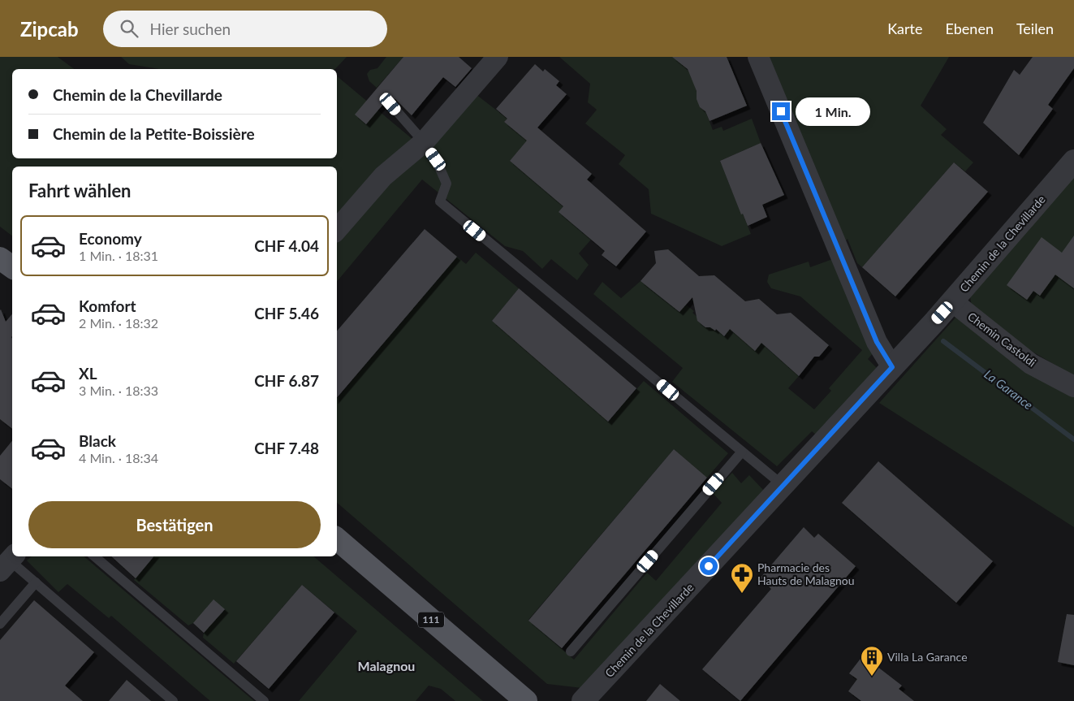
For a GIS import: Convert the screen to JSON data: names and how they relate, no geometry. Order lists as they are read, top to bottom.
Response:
{
  "streets": {
    "main road": ["111"],
    "street": ["Chemin de la Chevillarde", "Chemin Castoldi"]
  },
  "crossings": [
    ["Chemin de la Chevillarde", "Chemin Castoldi"]
  ],
  "districts": ["Malagnou"],
  "water": ["La Garance"],
  "places": {
    "pharmacy": ["Pharmacie des Hauts de Malagnou"],
    "building": ["Villa La Garance"]
  },
  "page": {
    "header": "Zipcab",
    "search": "Hier suchen",
    "nav": ["Karte", "Ebenen", "Teilen"],
    "banner": ["Chemin de la Chevillarde", "Chemin de la Petite-Boissière"],
    "bubble": "1 Min.",
    "heading": "Fahrt wählen",
    "list": [
      {
        "name": "Economy",
        "note": "1 Min. · 18:31",
        "value": "CHF 4.04"
      },
      {
        "name": "Komfort",
        "note": "2 Min. · 18:32",
        "value": "CHF 5.46"
      },
      {
        "name": "XL",
        "note": "3 Min. · 18:33",
        "value": "CHF 6.87"
      },
      {
        "name": "Black",
        "note": "4 Min. · 18:34",
        "value": "CHF 7.48"
      }
    ],
    "buttons": "Bestätigen"
  }
}
